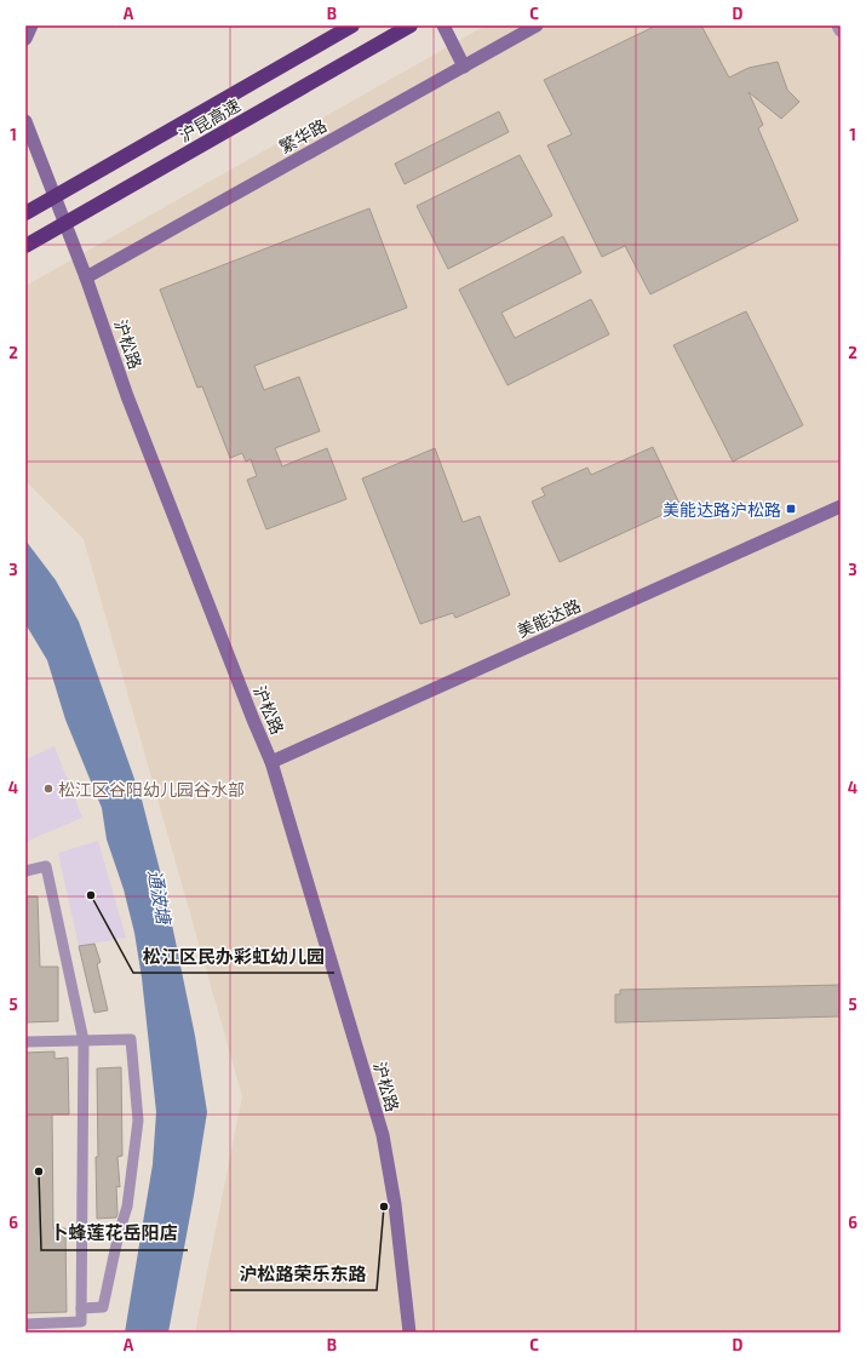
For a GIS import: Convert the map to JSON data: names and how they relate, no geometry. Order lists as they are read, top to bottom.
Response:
{
  "streets": {
    "highway": ["沪昆高速"],
    "main road": ["繁华路", "沪松路", "美能达路"]
  },
  "crossings": [
    ["繁华路", "沪松路"],
    ["沪松路", "美能达路"]
  ],
  "water": ["通波塘"],
  "places": {
    "transit": ["美能达路沪松路"],
    "other": [
      "松江区谷阳幼儿园谷水部",
      "松江区民办彩虹幼儿园",
      "卜蜂莲花岳阳店",
      "沪松路荣乐东路"
    ]
  },
  "grid": {
    "columns": [
      "A",
      "B",
      "C",
      "D"
    ],
    "rows": [
      "1",
      "2",
      "3",
      "4",
      "5",
      "6"
    ]
  }
}
